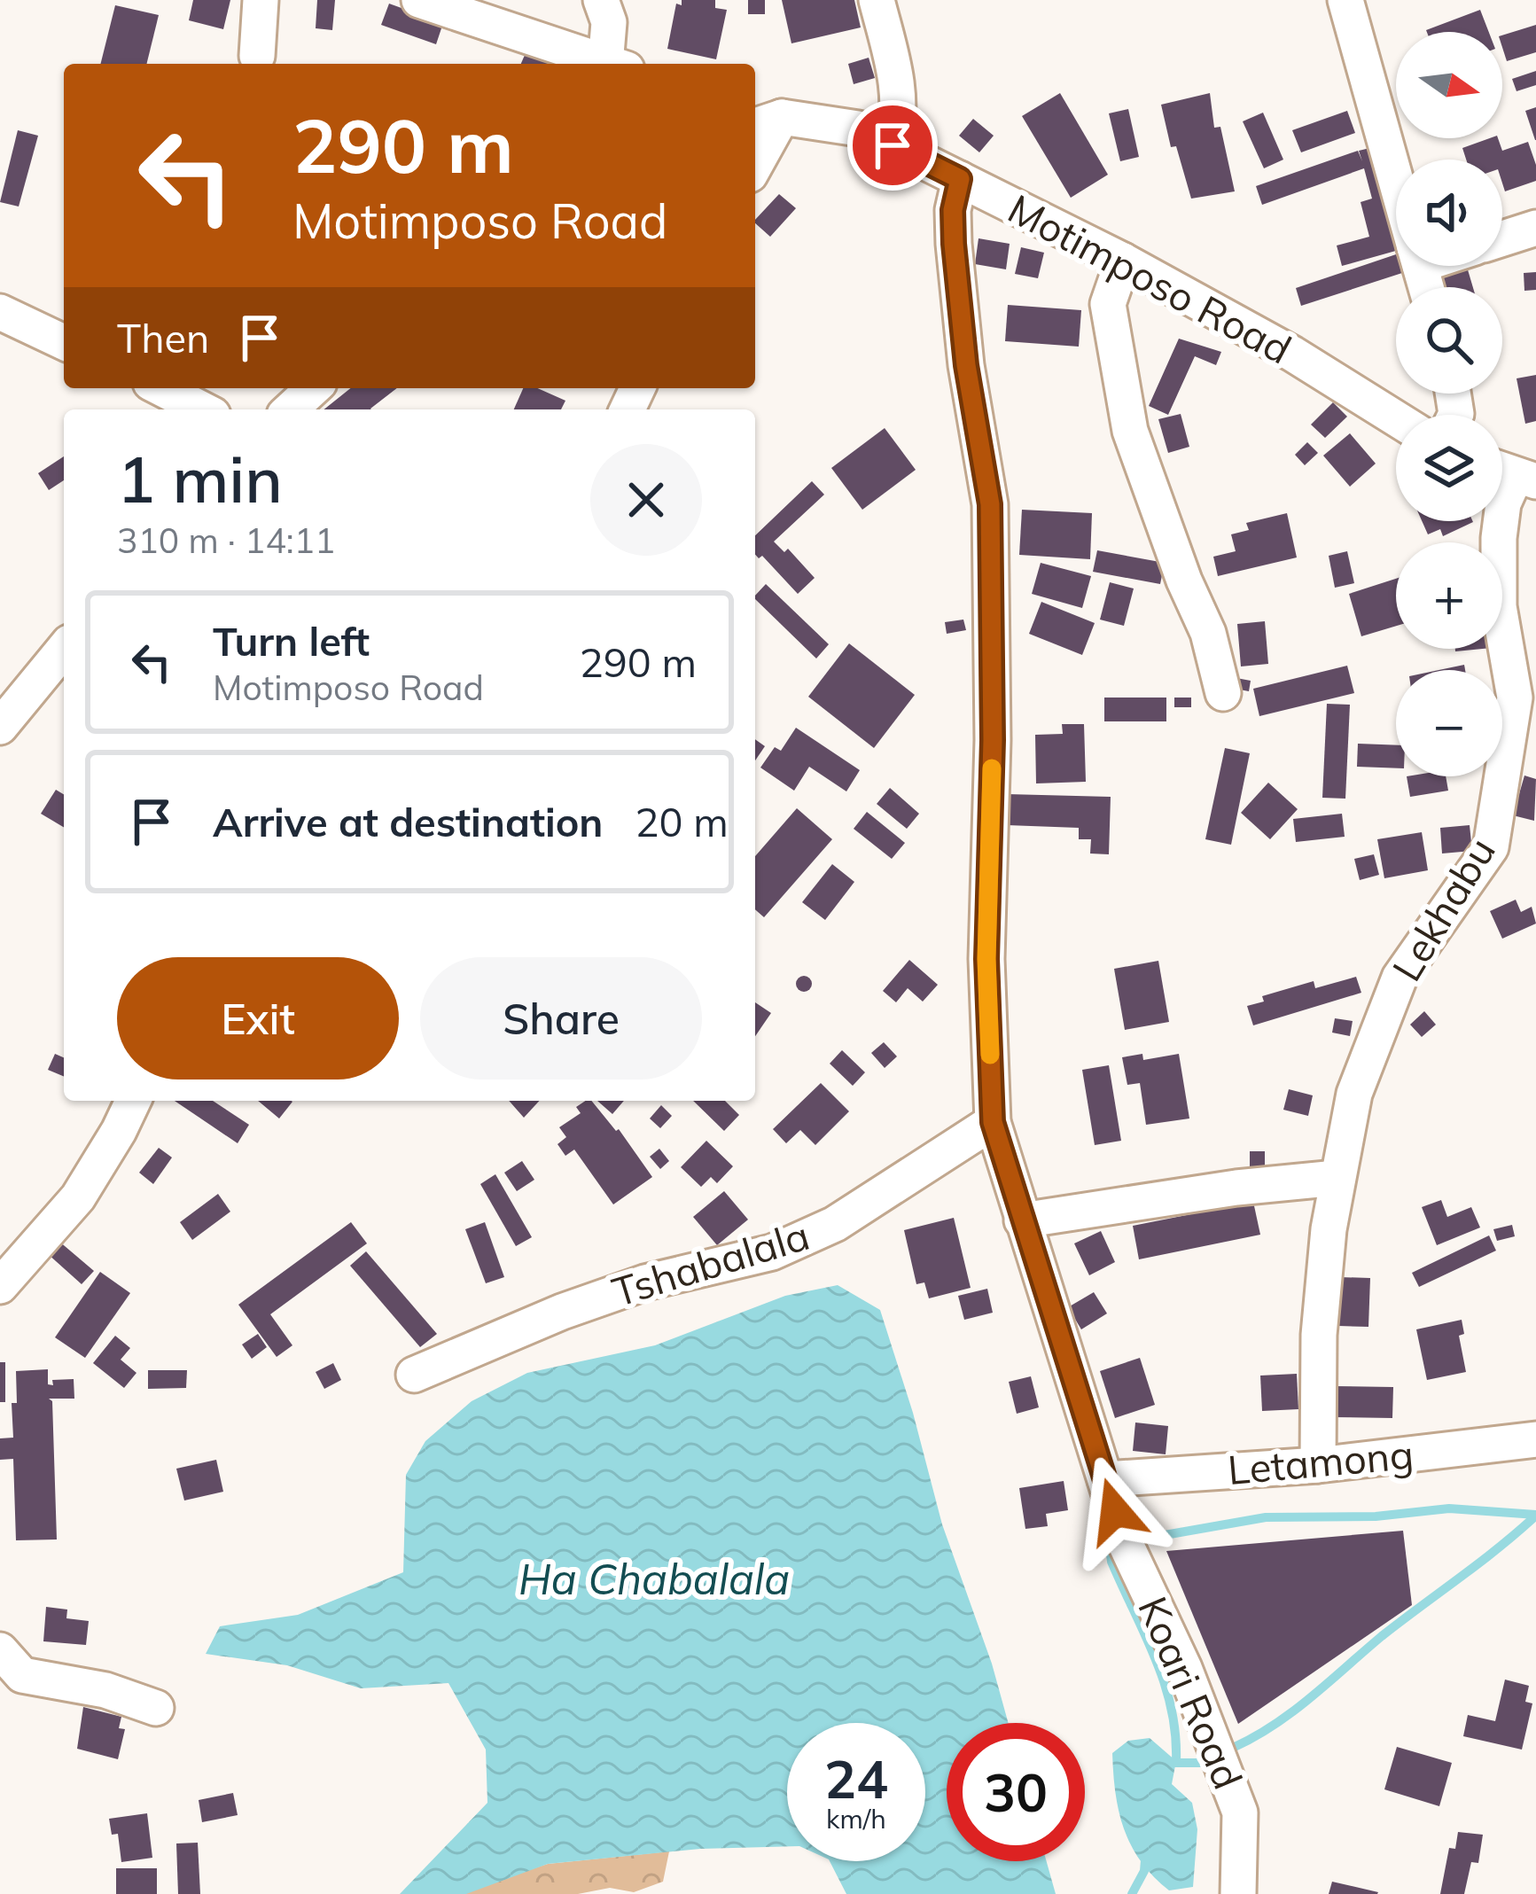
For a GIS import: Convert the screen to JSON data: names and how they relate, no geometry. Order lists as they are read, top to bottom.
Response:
{
  "streets": {
    "street": [
      "Motimposo Road",
      "Lekhabu",
      "Tshabalala",
      "Letamong",
      "Koari Road"
    ]
  },
  "crossings": [
    ["Motimposo Road", "Koari Road"],
    ["Lekhabu", "Letamong"],
    ["Tshabalala", "Koari Road"],
    ["Letamong", "Koari Road"]
  ],
  "water": ["Ha Chabalala"],
  "north": "right",
  "page": {
    "map_buttons": ["+", "−"],
    "turn": ["290 m", "Motimposo Road"],
    "then": "Then",
    "heading": ["1 min", "310 m · 14:11"],
    "list": [
      {
        "name": "Turn left",
        "note": "Motimposo Road",
        "value": "290 m"
      },
      {
        "name": "Arrive at destination",
        "value": "20 m"
      }
    ],
    "buttons": ["Exit", "Share"],
    "speed": "24 km/h",
    "limit": "30"
  }
}
